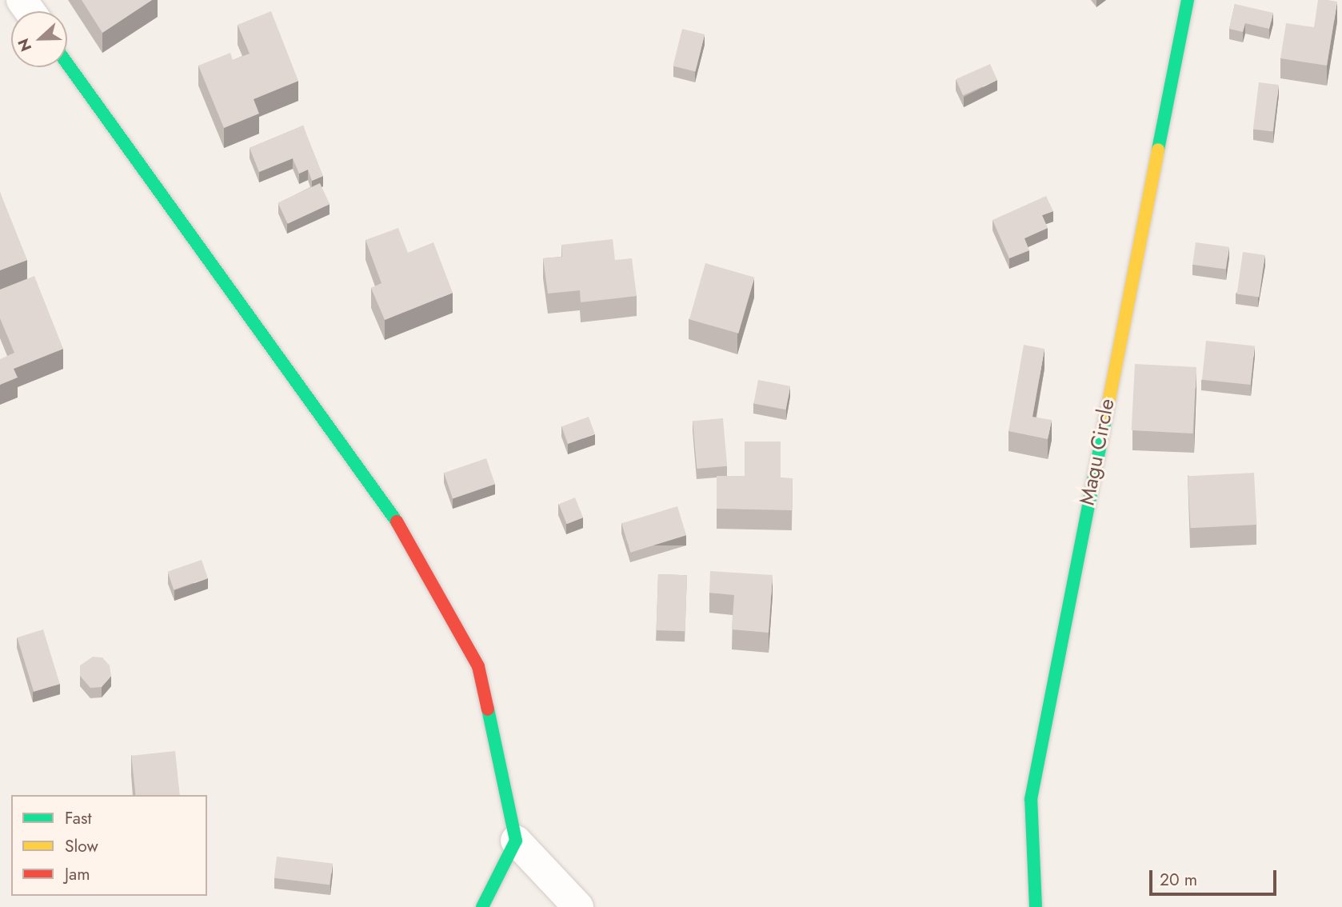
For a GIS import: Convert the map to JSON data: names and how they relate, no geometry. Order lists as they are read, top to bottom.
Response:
{
  "streets": {
    "street": ["Magu Circle"]
  },
  "legend": ["Fast", "Slow", "Jam"],
  "scale_bar": "20 m",
  "north": "left"
}
